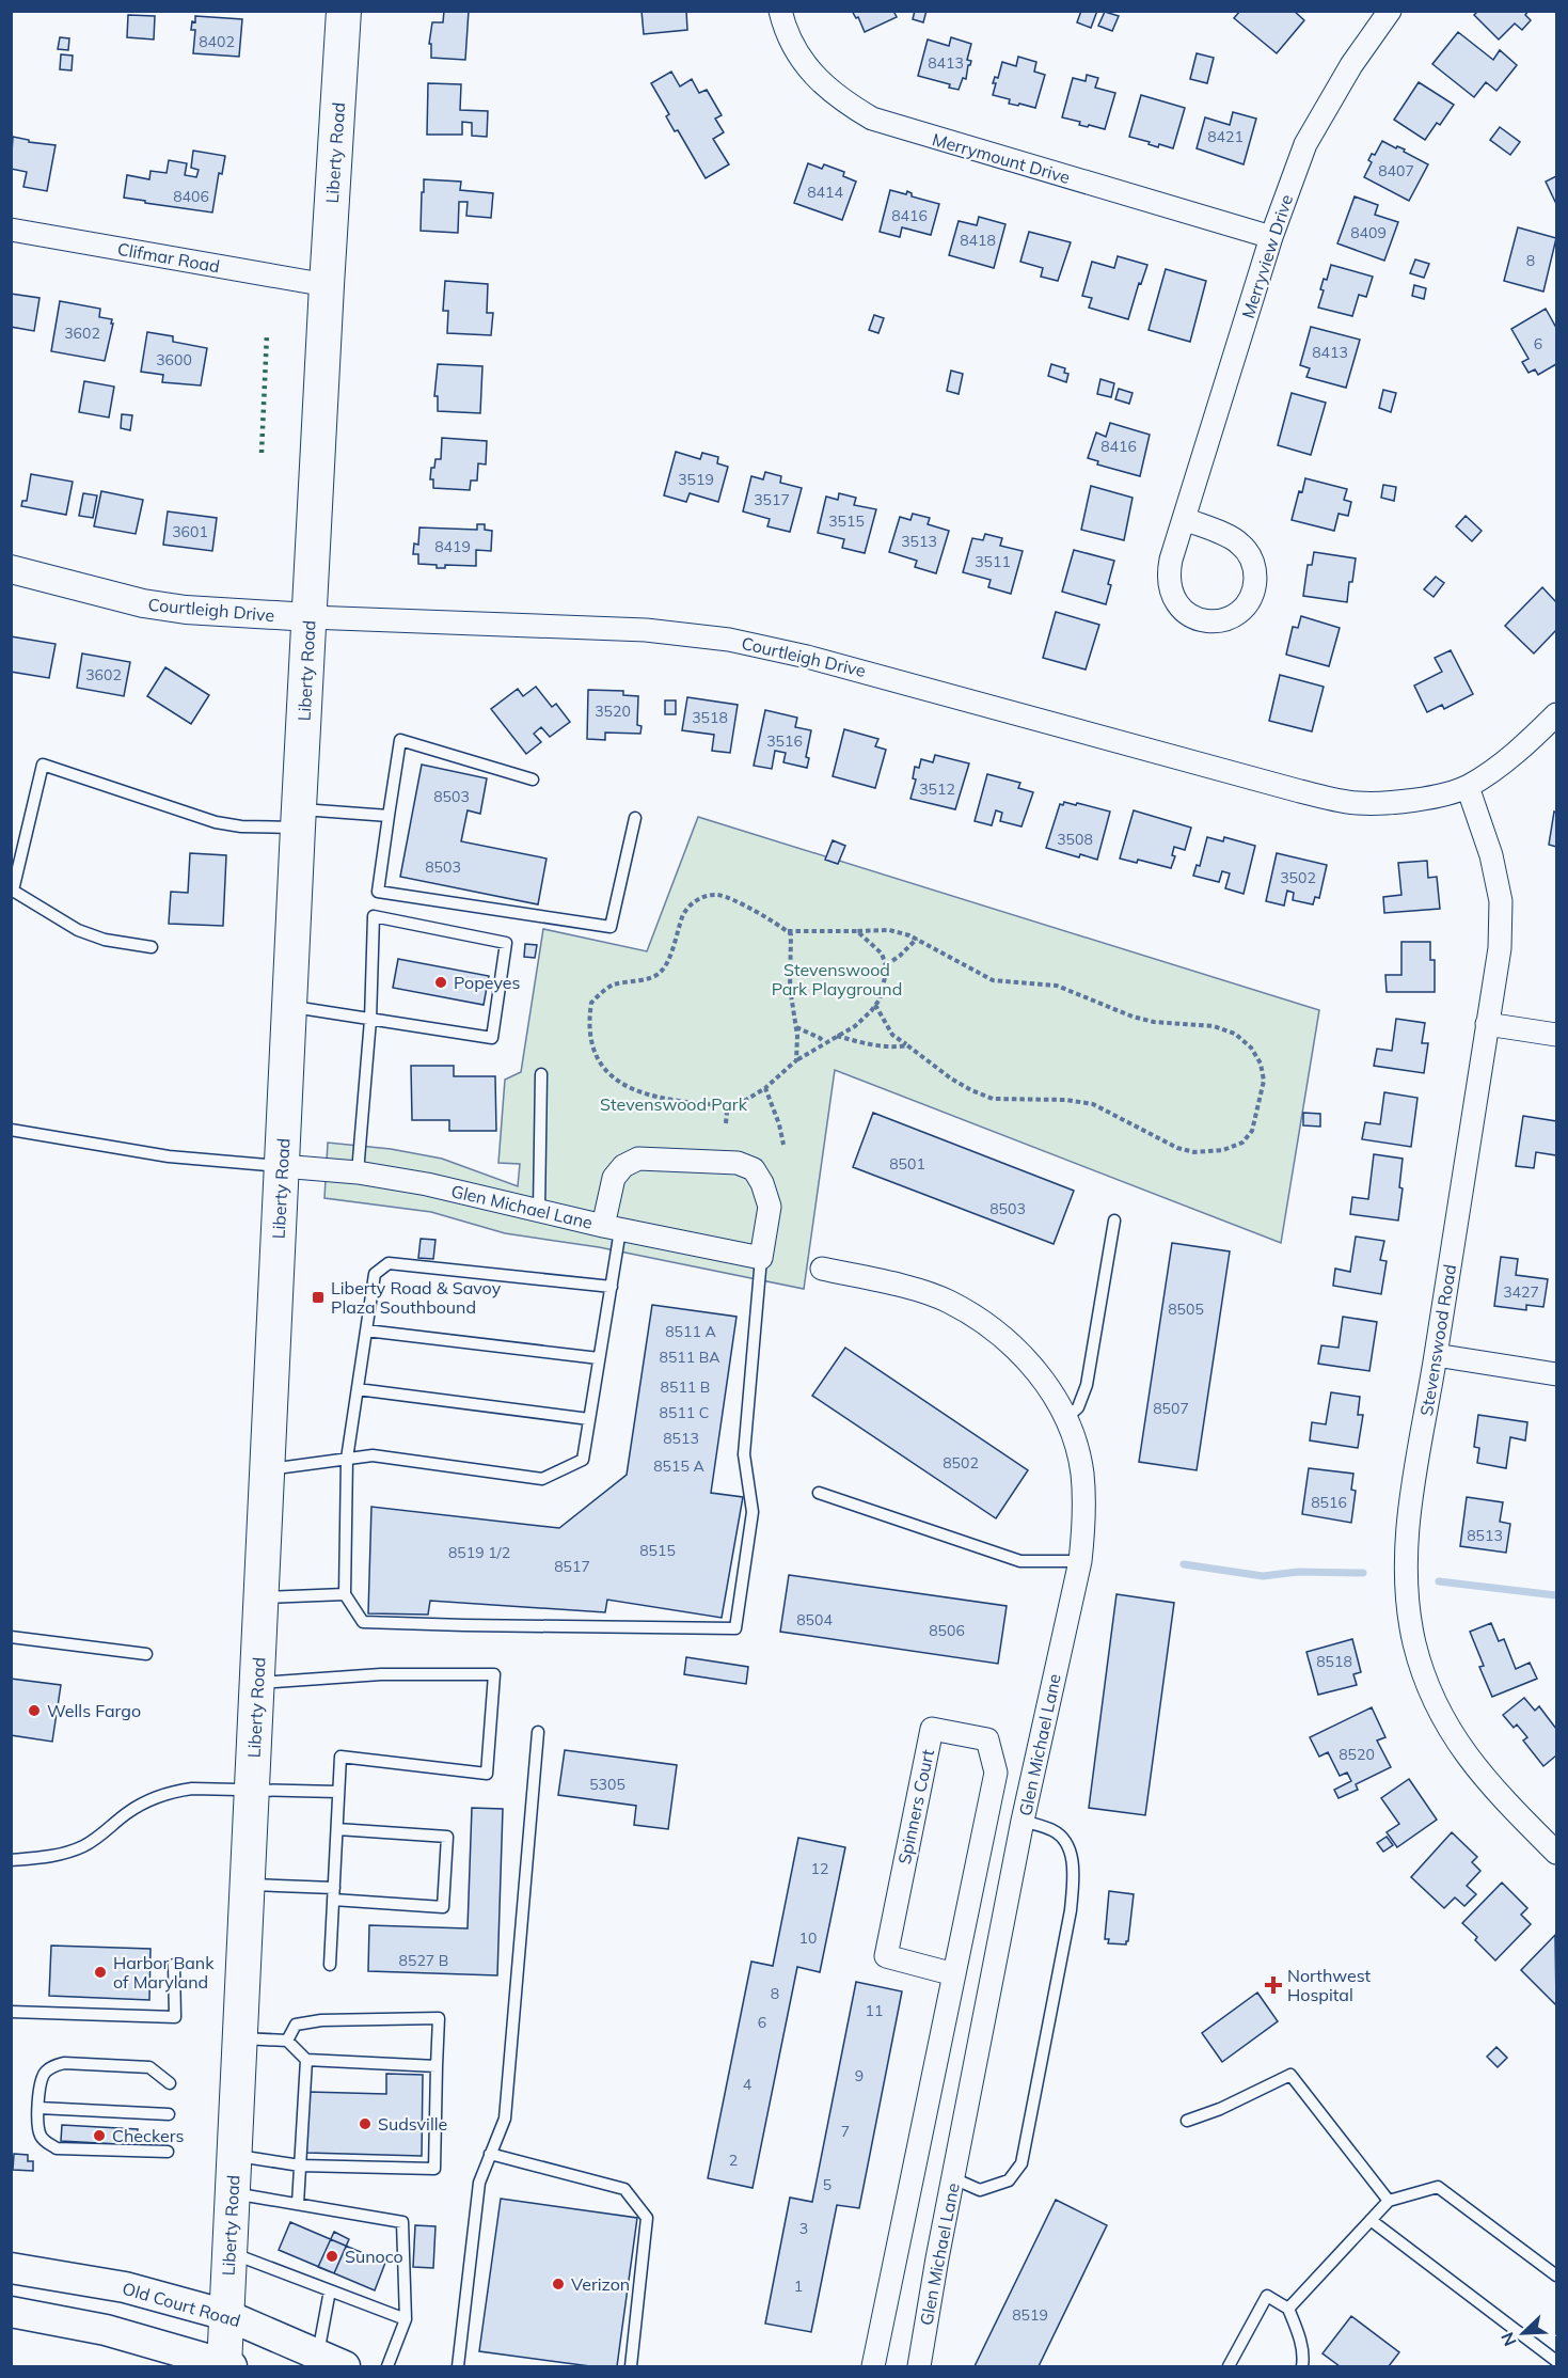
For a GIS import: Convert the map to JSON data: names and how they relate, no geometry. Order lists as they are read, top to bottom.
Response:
{
  "streets": {
    "main road": ["Liberty Road", "Old Court Road"],
    "street": [
      "Merrymount Drive",
      "Merryview Drive",
      "Clifmar Road",
      "Courtleigh Drive",
      "Glen Michael Lane",
      "Stevenswood Road",
      "Spinners Court"
    ]
  },
  "crossings": [
    ["Liberty Road", "Clifmar Road"],
    ["Liberty Road", "Courtleigh Drive"],
    ["Liberty Road", "Glen Michael Lane"],
    ["Liberty Road", "Old Court Road"],
    ["Merrymount Drive", "Merryview Drive"],
    ["Courtleigh Drive", "Stevenswood Road"]
  ],
  "parks": ["Stevenswood Park Playground", "Stevenswood Park"],
  "places": {
    "other": [
      "Popeyes",
      "Wells Fargo",
      "Harbor Bank of Maryland",
      "Sudsville",
      "Checkers",
      "Sunoco",
      "Verizon"
    ],
    "transit": ["Liberty Road & Savoy Plaza Southbound"],
    "health": ["Northwest Hospital"]
  },
  "house_numbers": [
    "8402",
    "8413",
    "8421",
    "8407",
    "8414",
    "8406",
    "8416",
    "8409",
    "8418",
    "8",
    "3602",
    "6",
    "8413",
    "3600",
    "8416",
    "3519",
    "3517",
    "3515",
    "3601",
    "3513",
    "8419",
    "3511",
    "3602",
    "3520",
    "3518",
    "3516",
    "3512",
    "8503",
    "3508",
    "8503",
    "3502",
    "8501",
    "8503",
    "3427",
    "8505",
    "8511 A",
    "8511 BA",
    "8511 B",
    "8507",
    "8511 C",
    "8513",
    "8502",
    "8515 A",
    "8516",
    "8513",
    "8515",
    "8519 1/2",
    "8517",
    "8504",
    "8506",
    "8518",
    "8520",
    "5305",
    "12",
    "10",
    "8527 B",
    "8",
    "11",
    "6",
    "9",
    "4",
    "7",
    "2",
    "5",
    "3",
    "1",
    "8519"
  ],
  "north": "bottom left"
}
